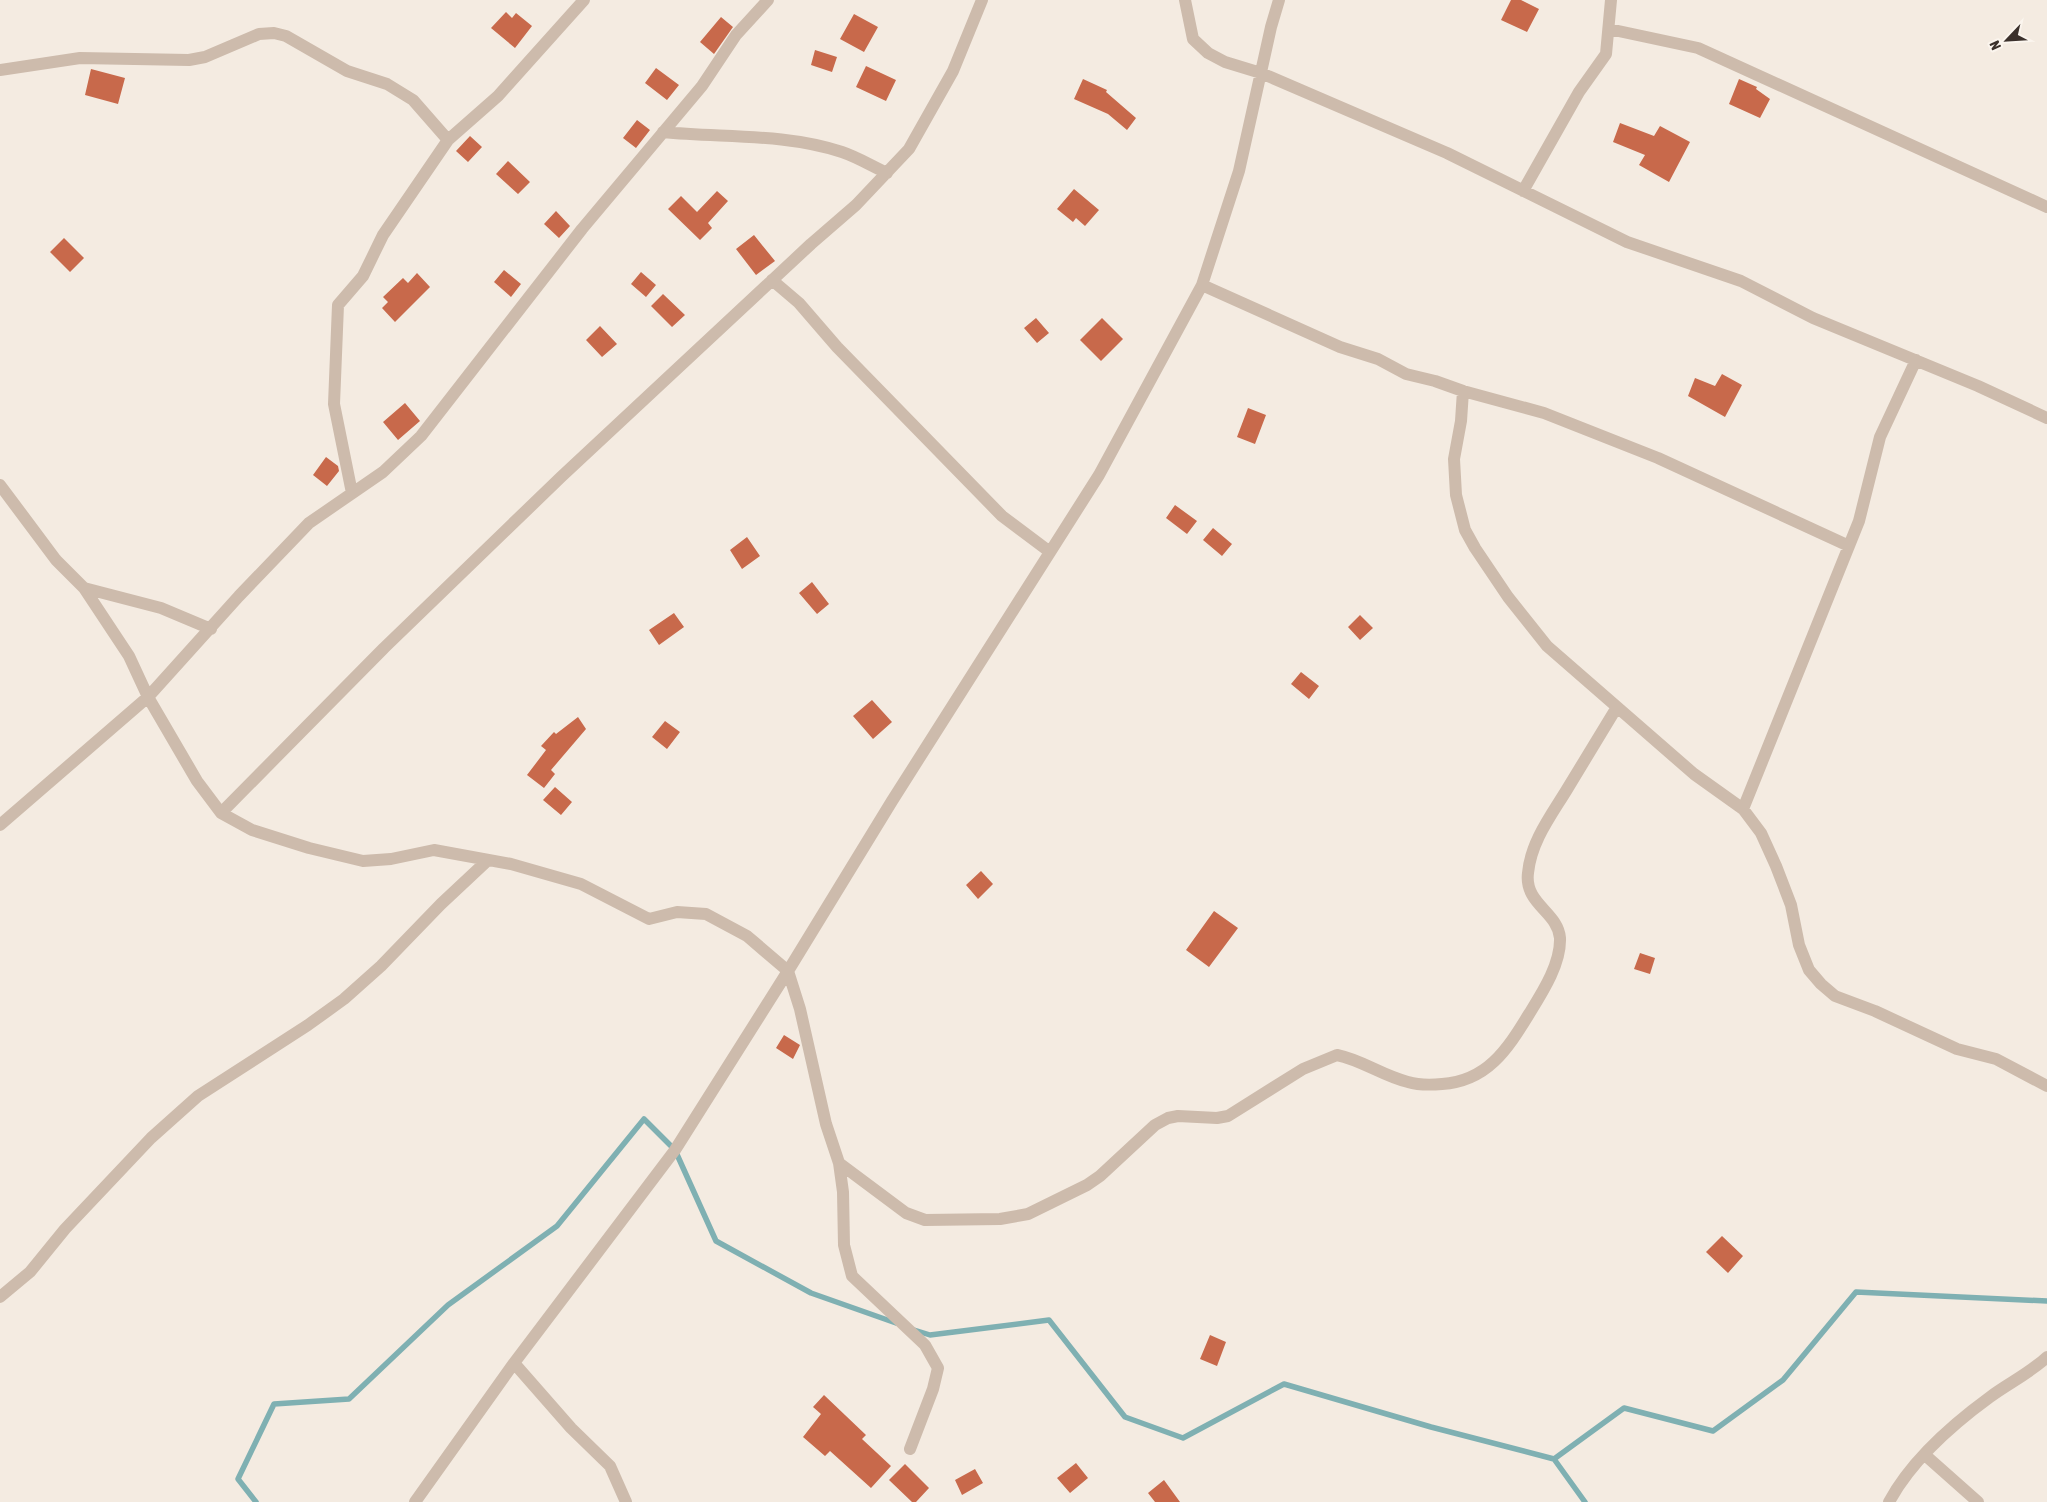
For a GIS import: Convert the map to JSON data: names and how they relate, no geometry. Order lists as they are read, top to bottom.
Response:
{
  "north": "bottom left"
}
